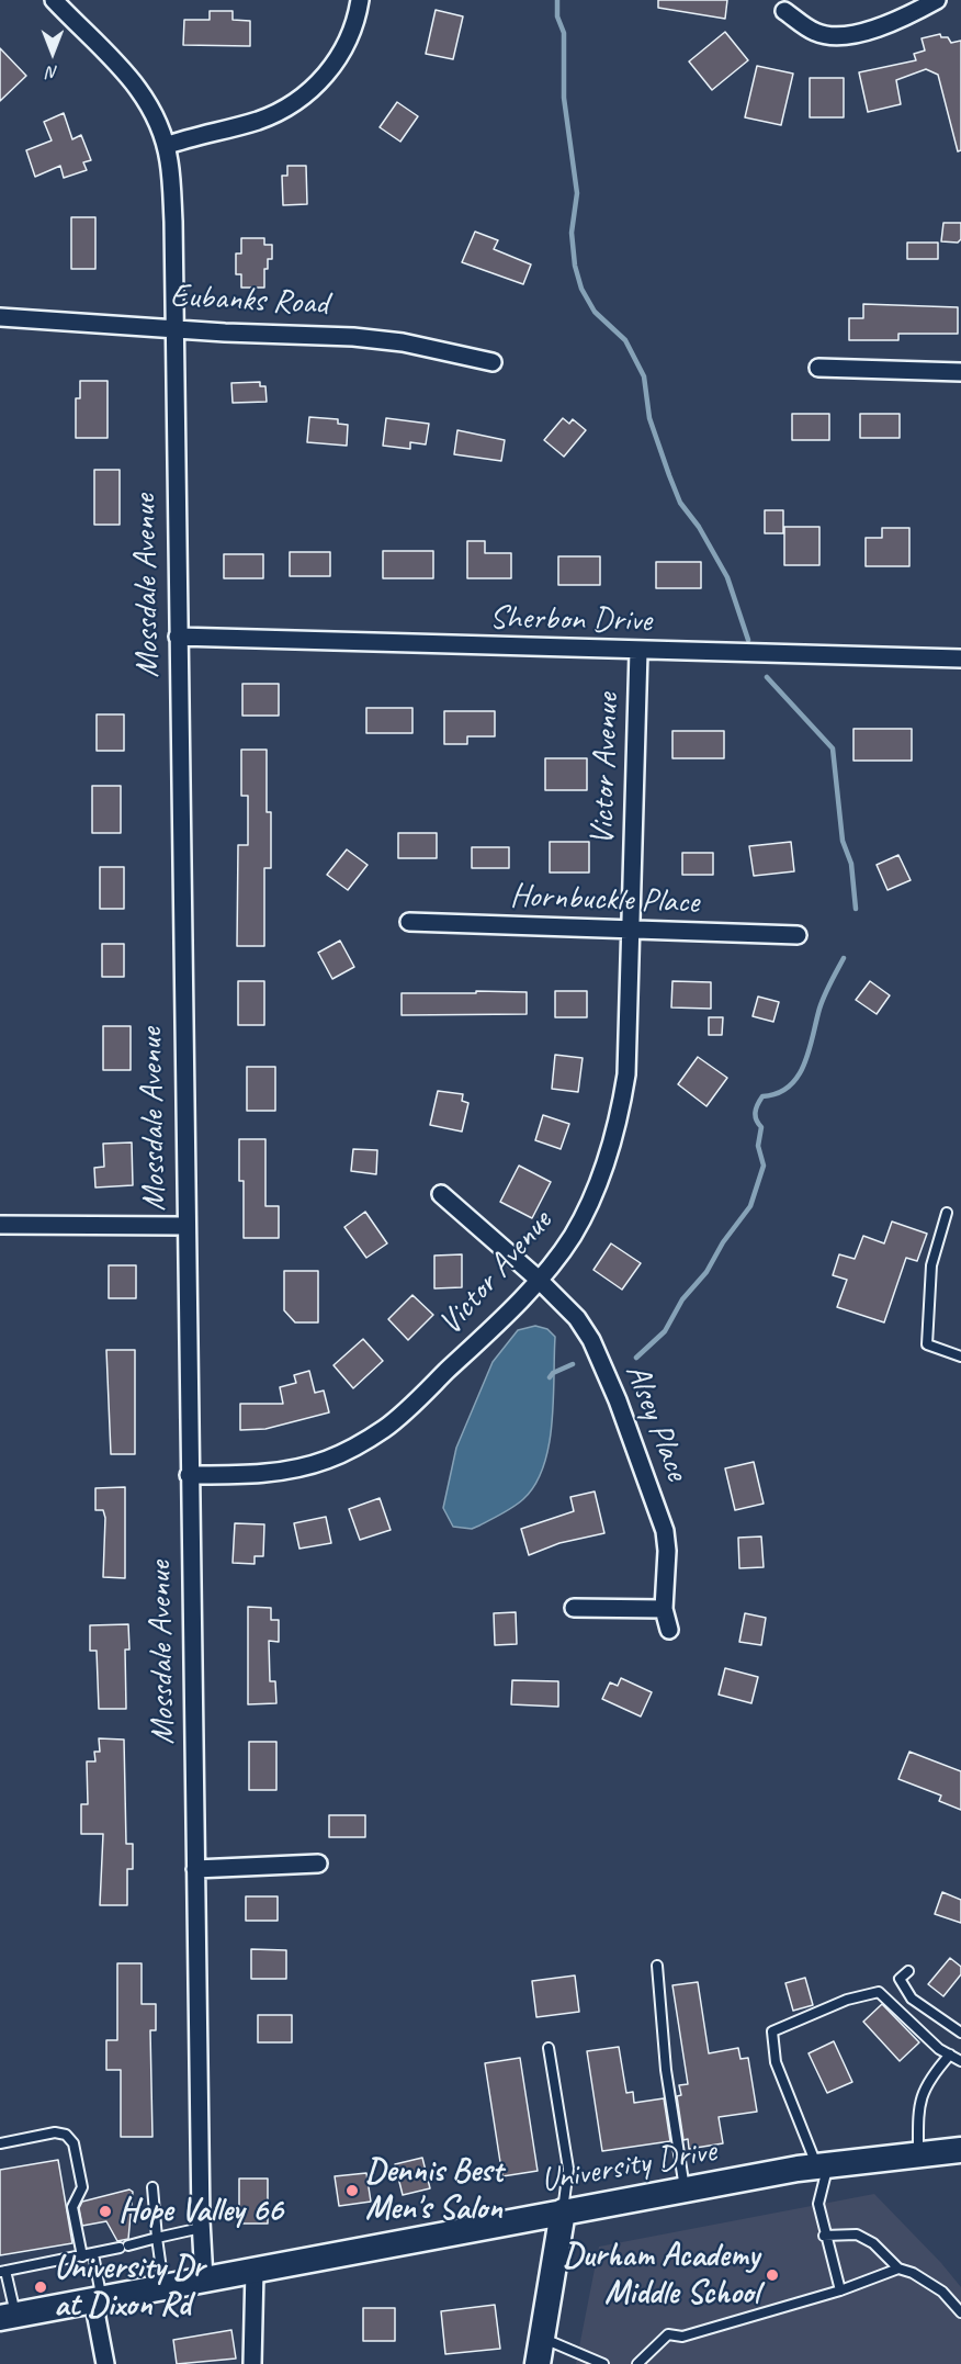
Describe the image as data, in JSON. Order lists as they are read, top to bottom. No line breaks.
{"streets":{"main road":["University Drive"],"street":["Eubanks Road","Mossdale Avenue","Sherbon Drive","Victor Avenue","Hornbuckle Place","Alsey Place"]},"crossings":[["Eubanks Road","Mossdale Avenue"],["Mossdale Avenue","Sherbon Drive"],["Mossdale Avenue","Victor Avenue"],["Mossdale Avenue","University Drive"],["Sherbon Drive","Victor Avenue"],["Victor Avenue","Hornbuckle Place"],["Victor Avenue","Alsey Place"]],"places":["Dennis Best Men's Salon","Hope Valley 66","Durham Academy Middle School","University Dr at Dixon Rd"],"north":"bottom"}
